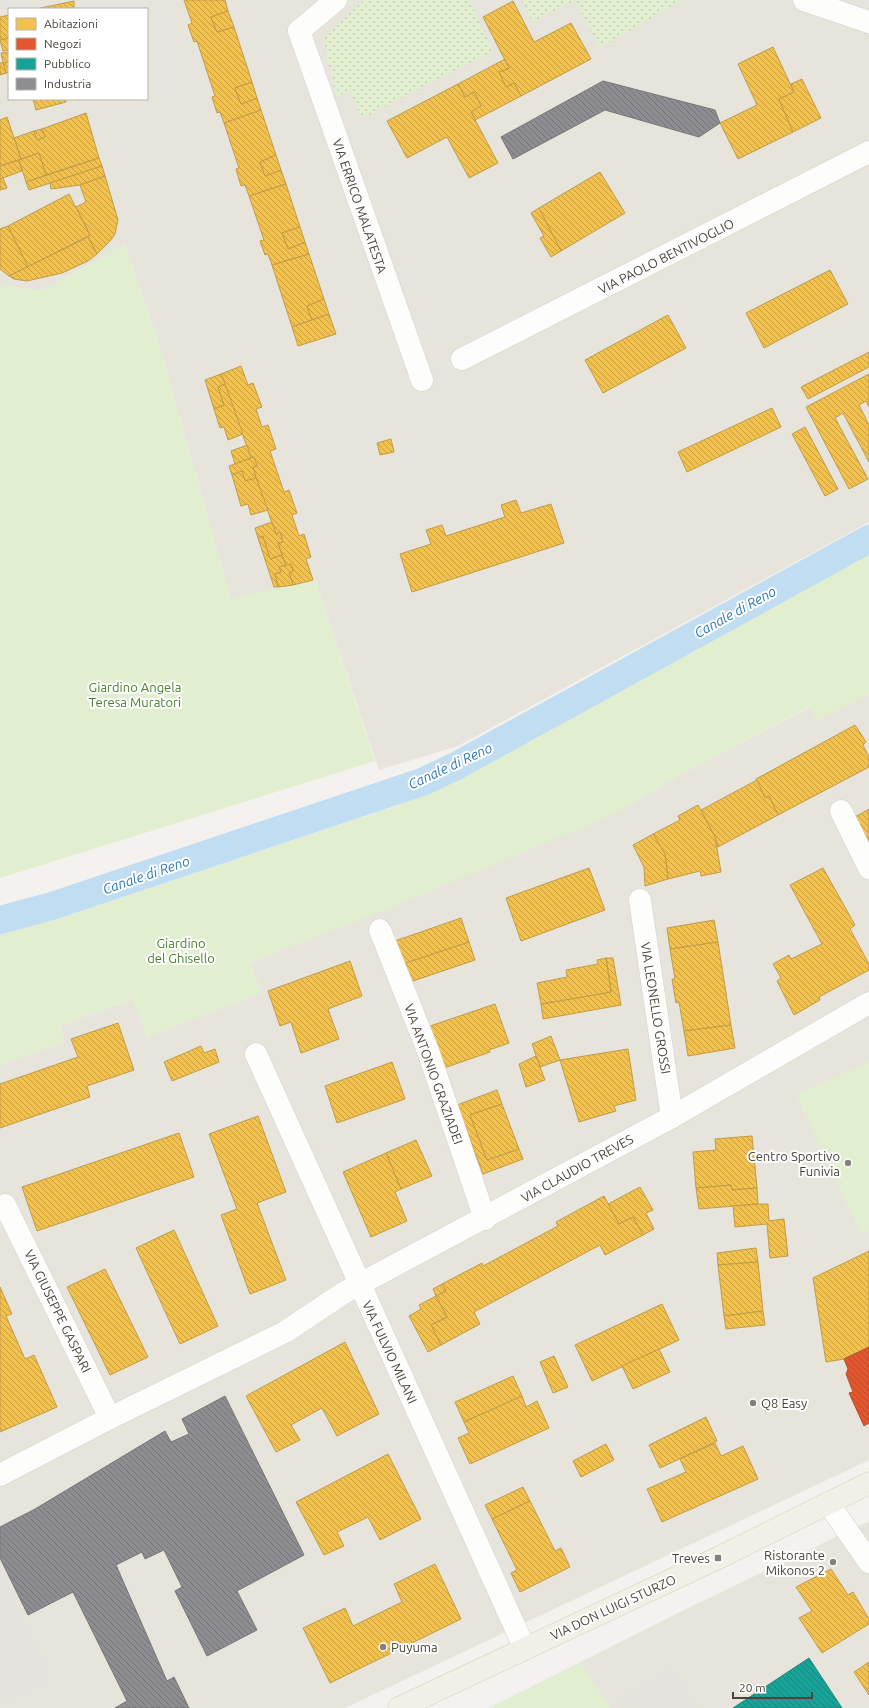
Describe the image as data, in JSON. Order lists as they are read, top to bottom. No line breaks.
{"streets":{"main road":["VIA DON LUIGI STURZO"],"street":["VIA ERRICO MALATESTA","VIA PAOLO BENTIVOGLIO","VIA LEONELLO GROSSI","VIA ANTONIO GRAZIADEI","VIA CLAUDIO TREVES","VIA GIUSEPPE GASPARI","VIA FULVIO MILANI"]},"crossings":[["VIA LEONELLO GROSSI","VIA CLAUDIO TREVES"],["VIA ANTONIO GRAZIADEI","VIA CLAUDIO TREVES"],["VIA CLAUDIO TREVES","VIA GIUSEPPE GASPARI"],["VIA CLAUDIO TREVES","VIA FULVIO MILANI"],["VIA FULVIO MILANI","VIA DON LUIGI STURZO"]],"water":["Canale di Reno"],"parks":["Giardino Angela Teresa Muratori","Giardino del Ghisello"],"places":{"other":["Centro Sportivo Funivia","Q8 Easy","Ristorante Mikonos 2","Puyuma"],"transit":["Treves"]},"legend":["Abitazioni","Negozi","Pubblico","Industria"],"scale_bar":"20 m"}
